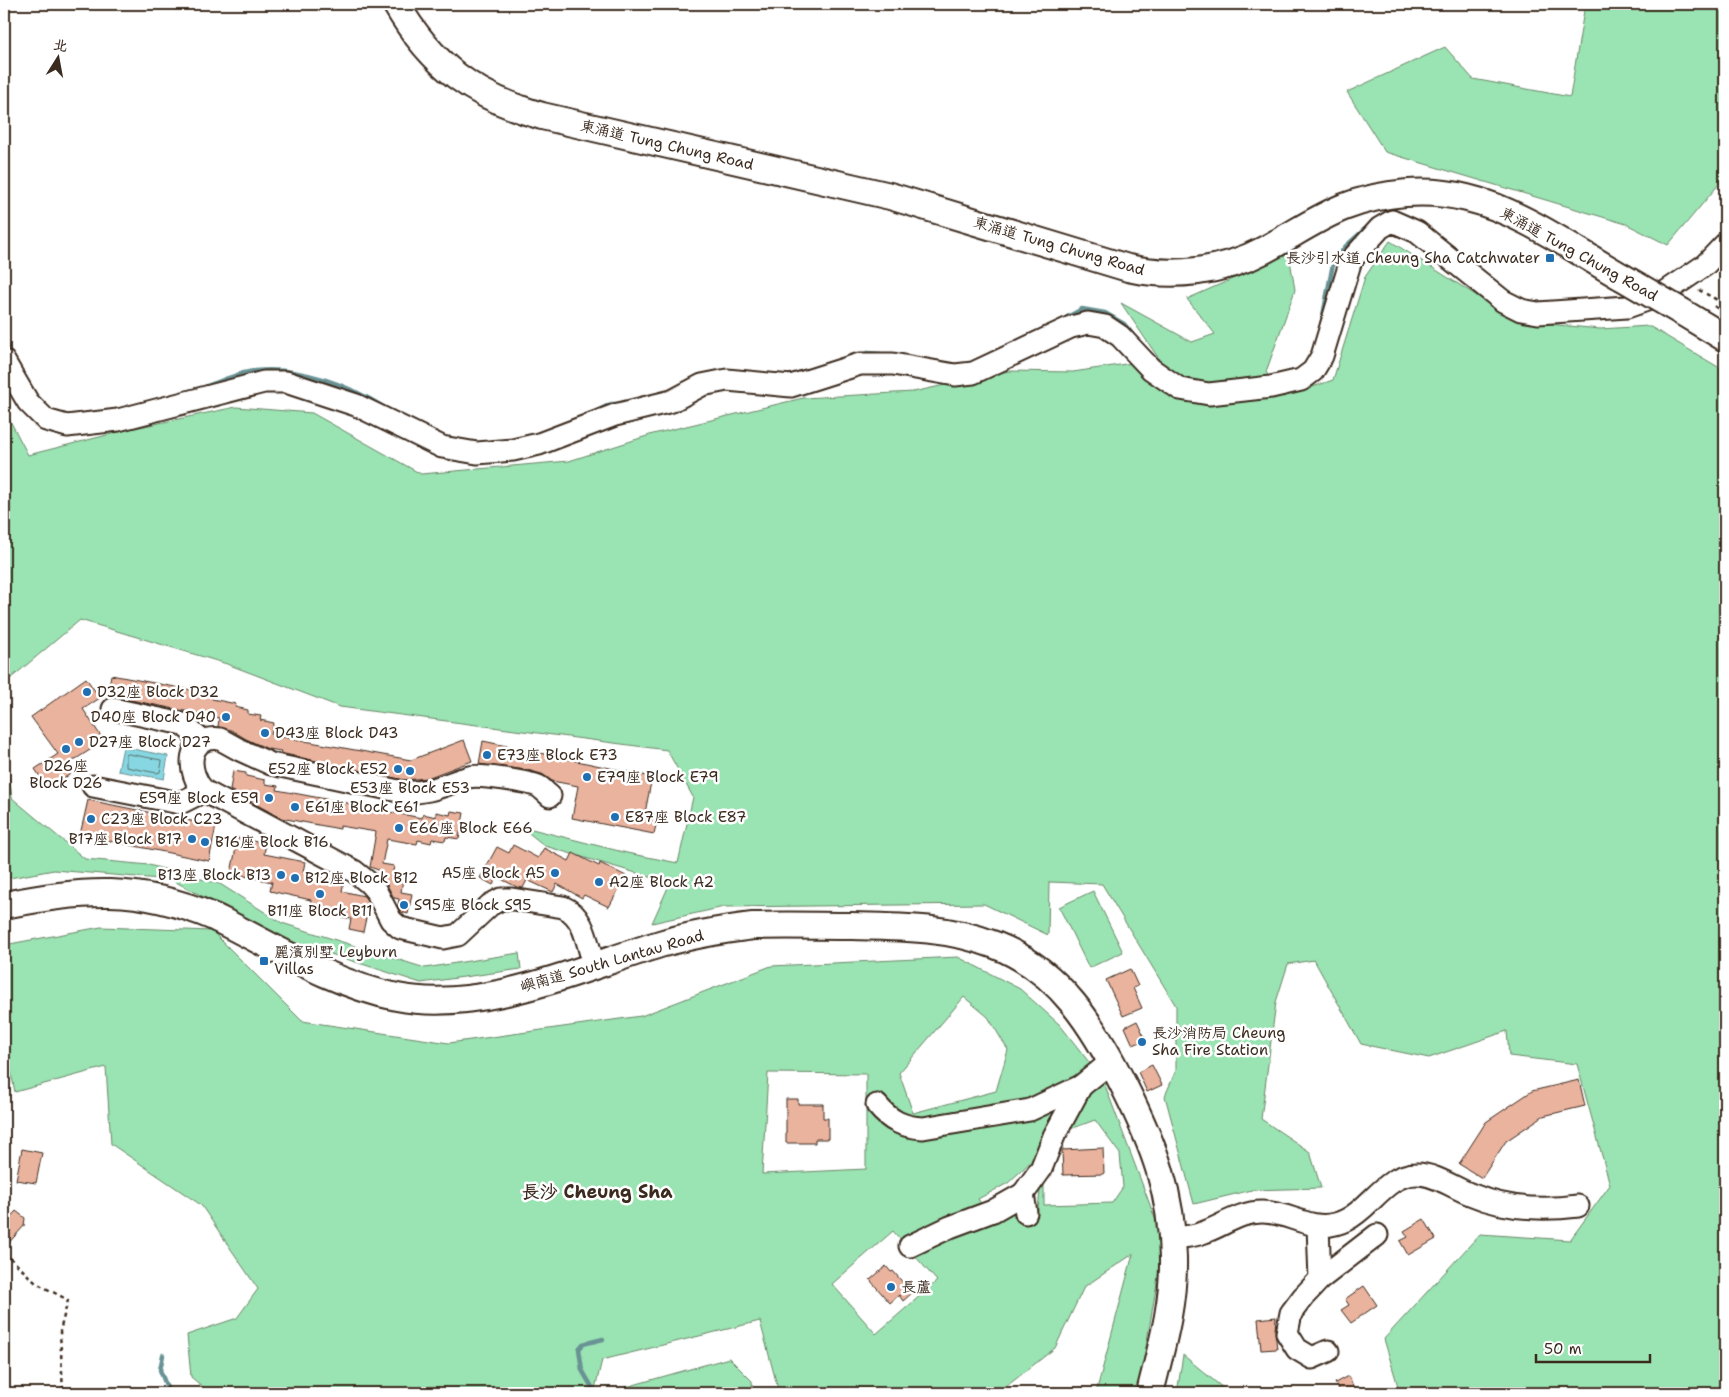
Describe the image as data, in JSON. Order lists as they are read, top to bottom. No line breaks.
{"streets":{"main road":["東涌道 Tung Chung Road","嶼南道 South Lantau Road"]},"districts":["長沙 Cheung Sha"],"places":{"transit":["長沙引水道 Cheung Sha Catchwater","麗濱別墅 Leyburn Villas"],"other":["D32座 Block D32","D40座 Block D40","D43座 Block D43","D27座 Block D27","D26座 Block D26","E73座 Block E73","E52座 Block E52","E53座 Block E53","E79座 Block E79","E59座 Block E59","E61座 Block E61","E87座 Block E87","C23座 Block C23","E66座 Block E66","B17座 Block B17","B16座 Block B16","A5座 Block A5","B13座 Block B13","B12座 Block B12","A2座 Block A2","B11座 Block B11","S95座 Block S95","長沙消防局 Cheung Sha Fire Station","長蘆"]},"scale_bar":"50 m","north":"top"}
